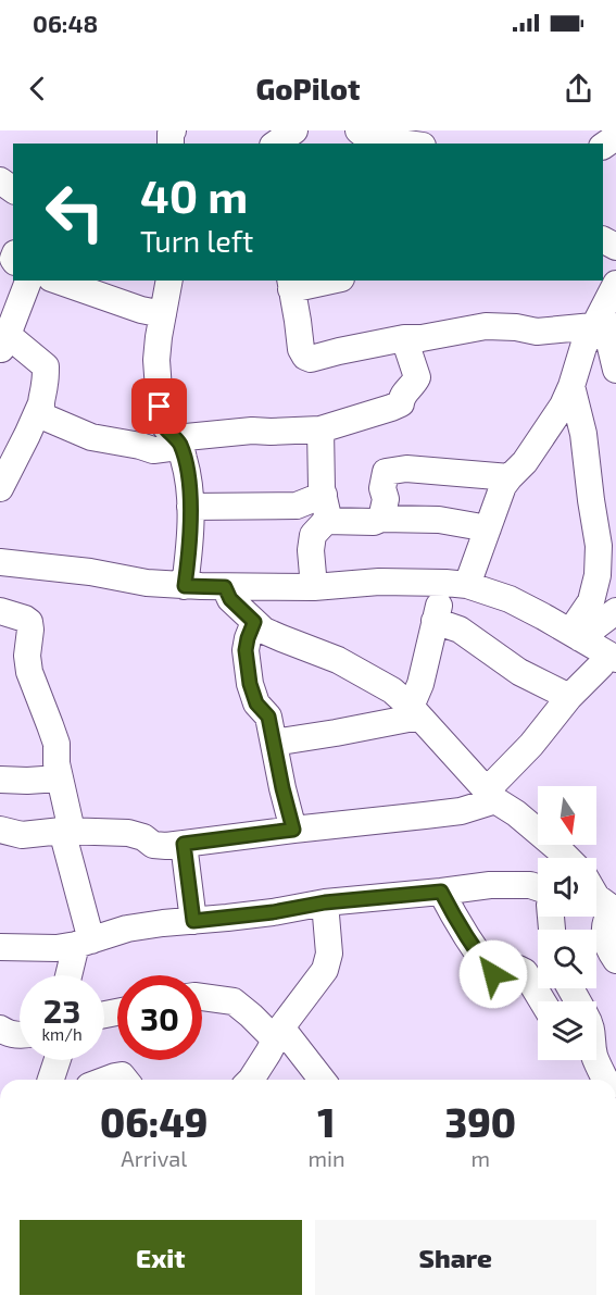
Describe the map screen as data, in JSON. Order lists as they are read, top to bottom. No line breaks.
{"north":"bottom","page":{"status":"06:48","header":"GoPilot","turn":["40 m","Turn left"],"speed":"23 km/h","limit":"30","eta":["06:49","Arrival","1","min","390","m"],"buttons":["Exit","Share"]}}
